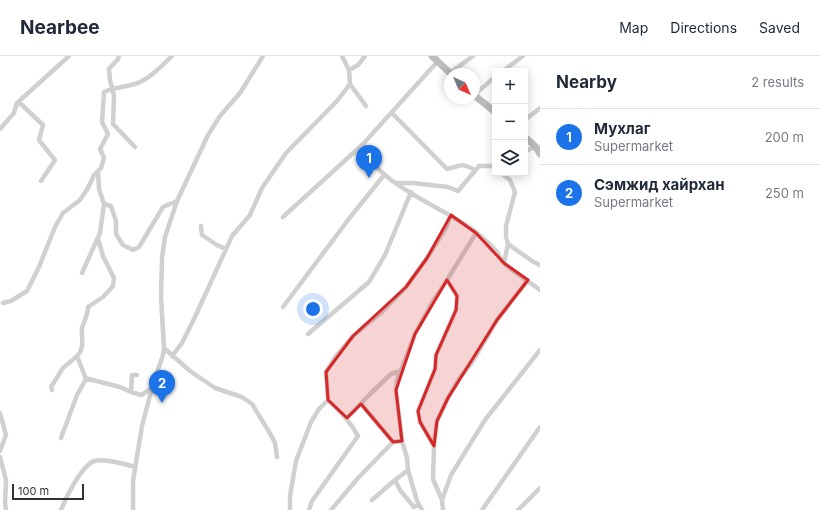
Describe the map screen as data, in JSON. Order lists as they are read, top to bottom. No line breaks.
{"scale_bar":"100 m","north":"bottom right","page":{"header":"Nearbee","nav":["Map","Directions","Saved"],"heading":["Nearby","2 results"],"map_buttons":["+","−"],"list":[{"mark":"1","name":"Мухлаг","note":"Supermarket","value":"200 m"},{"mark":"2","name":"Сэмжид хайрхан","note":"Supermarket","value":"250 m"}],"pins":["1","2"],"scale":"100 m"}}
